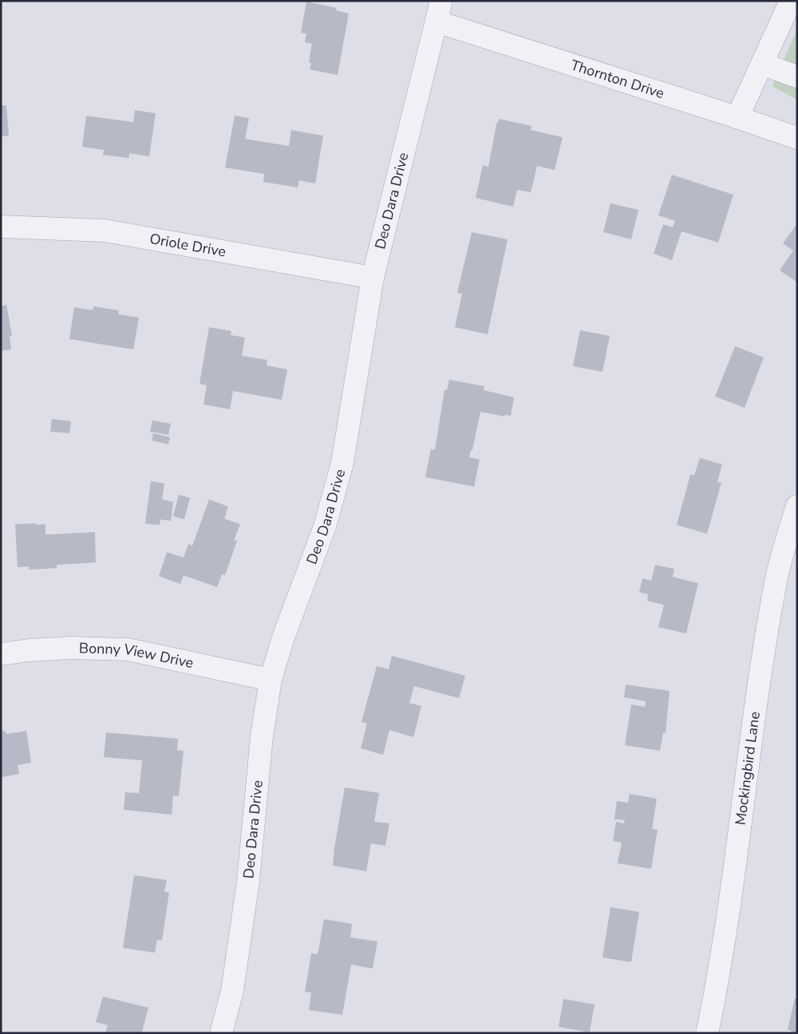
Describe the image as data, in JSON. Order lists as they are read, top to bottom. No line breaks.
{"streets":{"street":["Thornton Drive","Deo Dara Drive","Oriole Drive","Bonny View Drive","Mockingbird Lane"]},"crossings":[["Thornton Drive","Deo Dara Drive"],["Deo Dara Drive","Oriole Drive"],["Deo Dara Drive","Bonny View Drive"]]}
